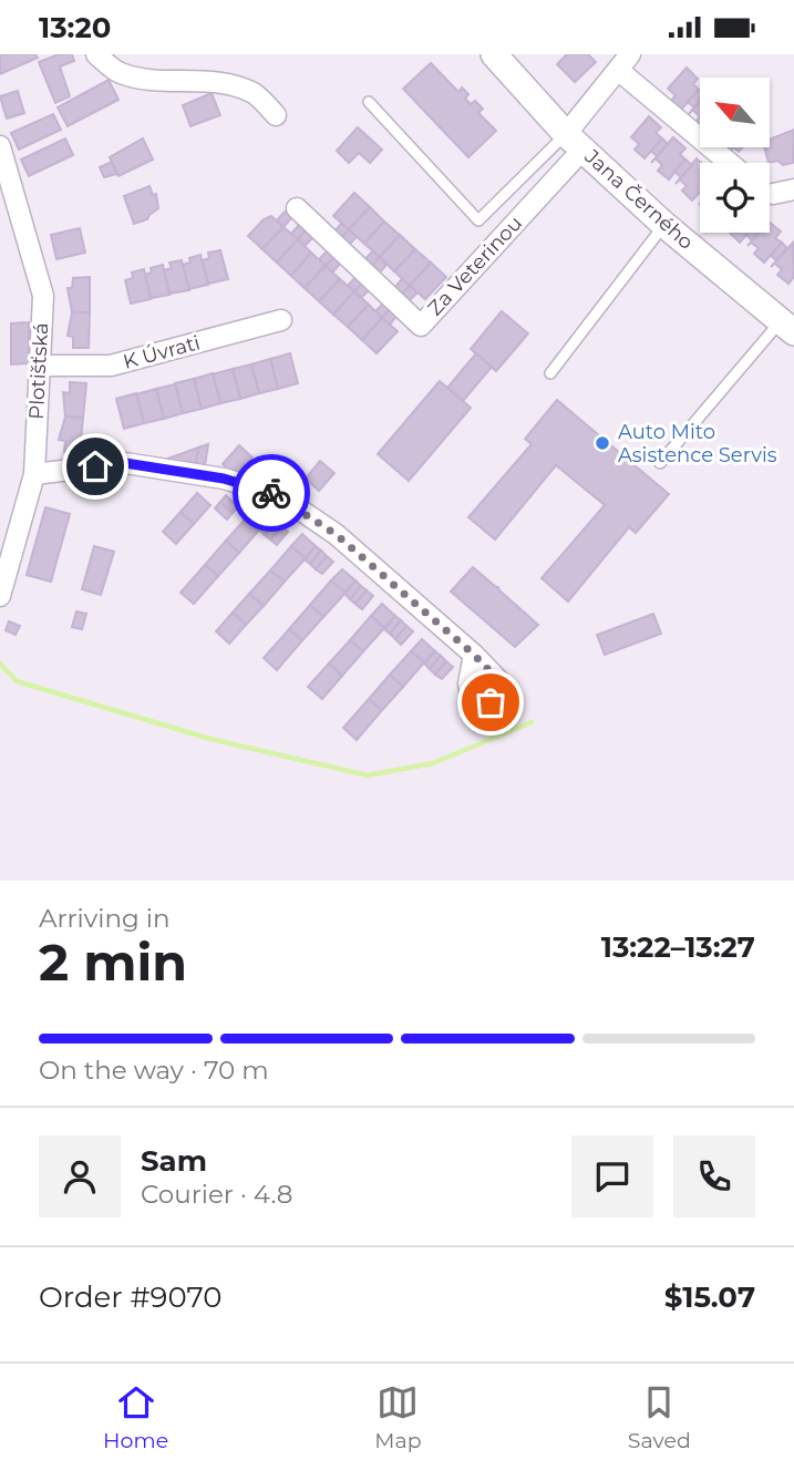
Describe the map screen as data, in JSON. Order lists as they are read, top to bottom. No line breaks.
{"streets":{"street":["Jana Černého","Za Veterinou","K Úvrati","Plotišťská"]},"crossings":[["Jana Černého","Za Veterinou"],["K Úvrati","Plotišťská"]],"places":["Auto Mito Asistence Servis"],"north":"top left","page":{"status":"13:20","heading":["2 min","Arriving in","13:22–13:27"],"panel":["Sam","Courier · 4.8","Order #9070","$15.07"],"bar":"On the way · 70 m","tabs":["Home","Map","Saved"]}}
